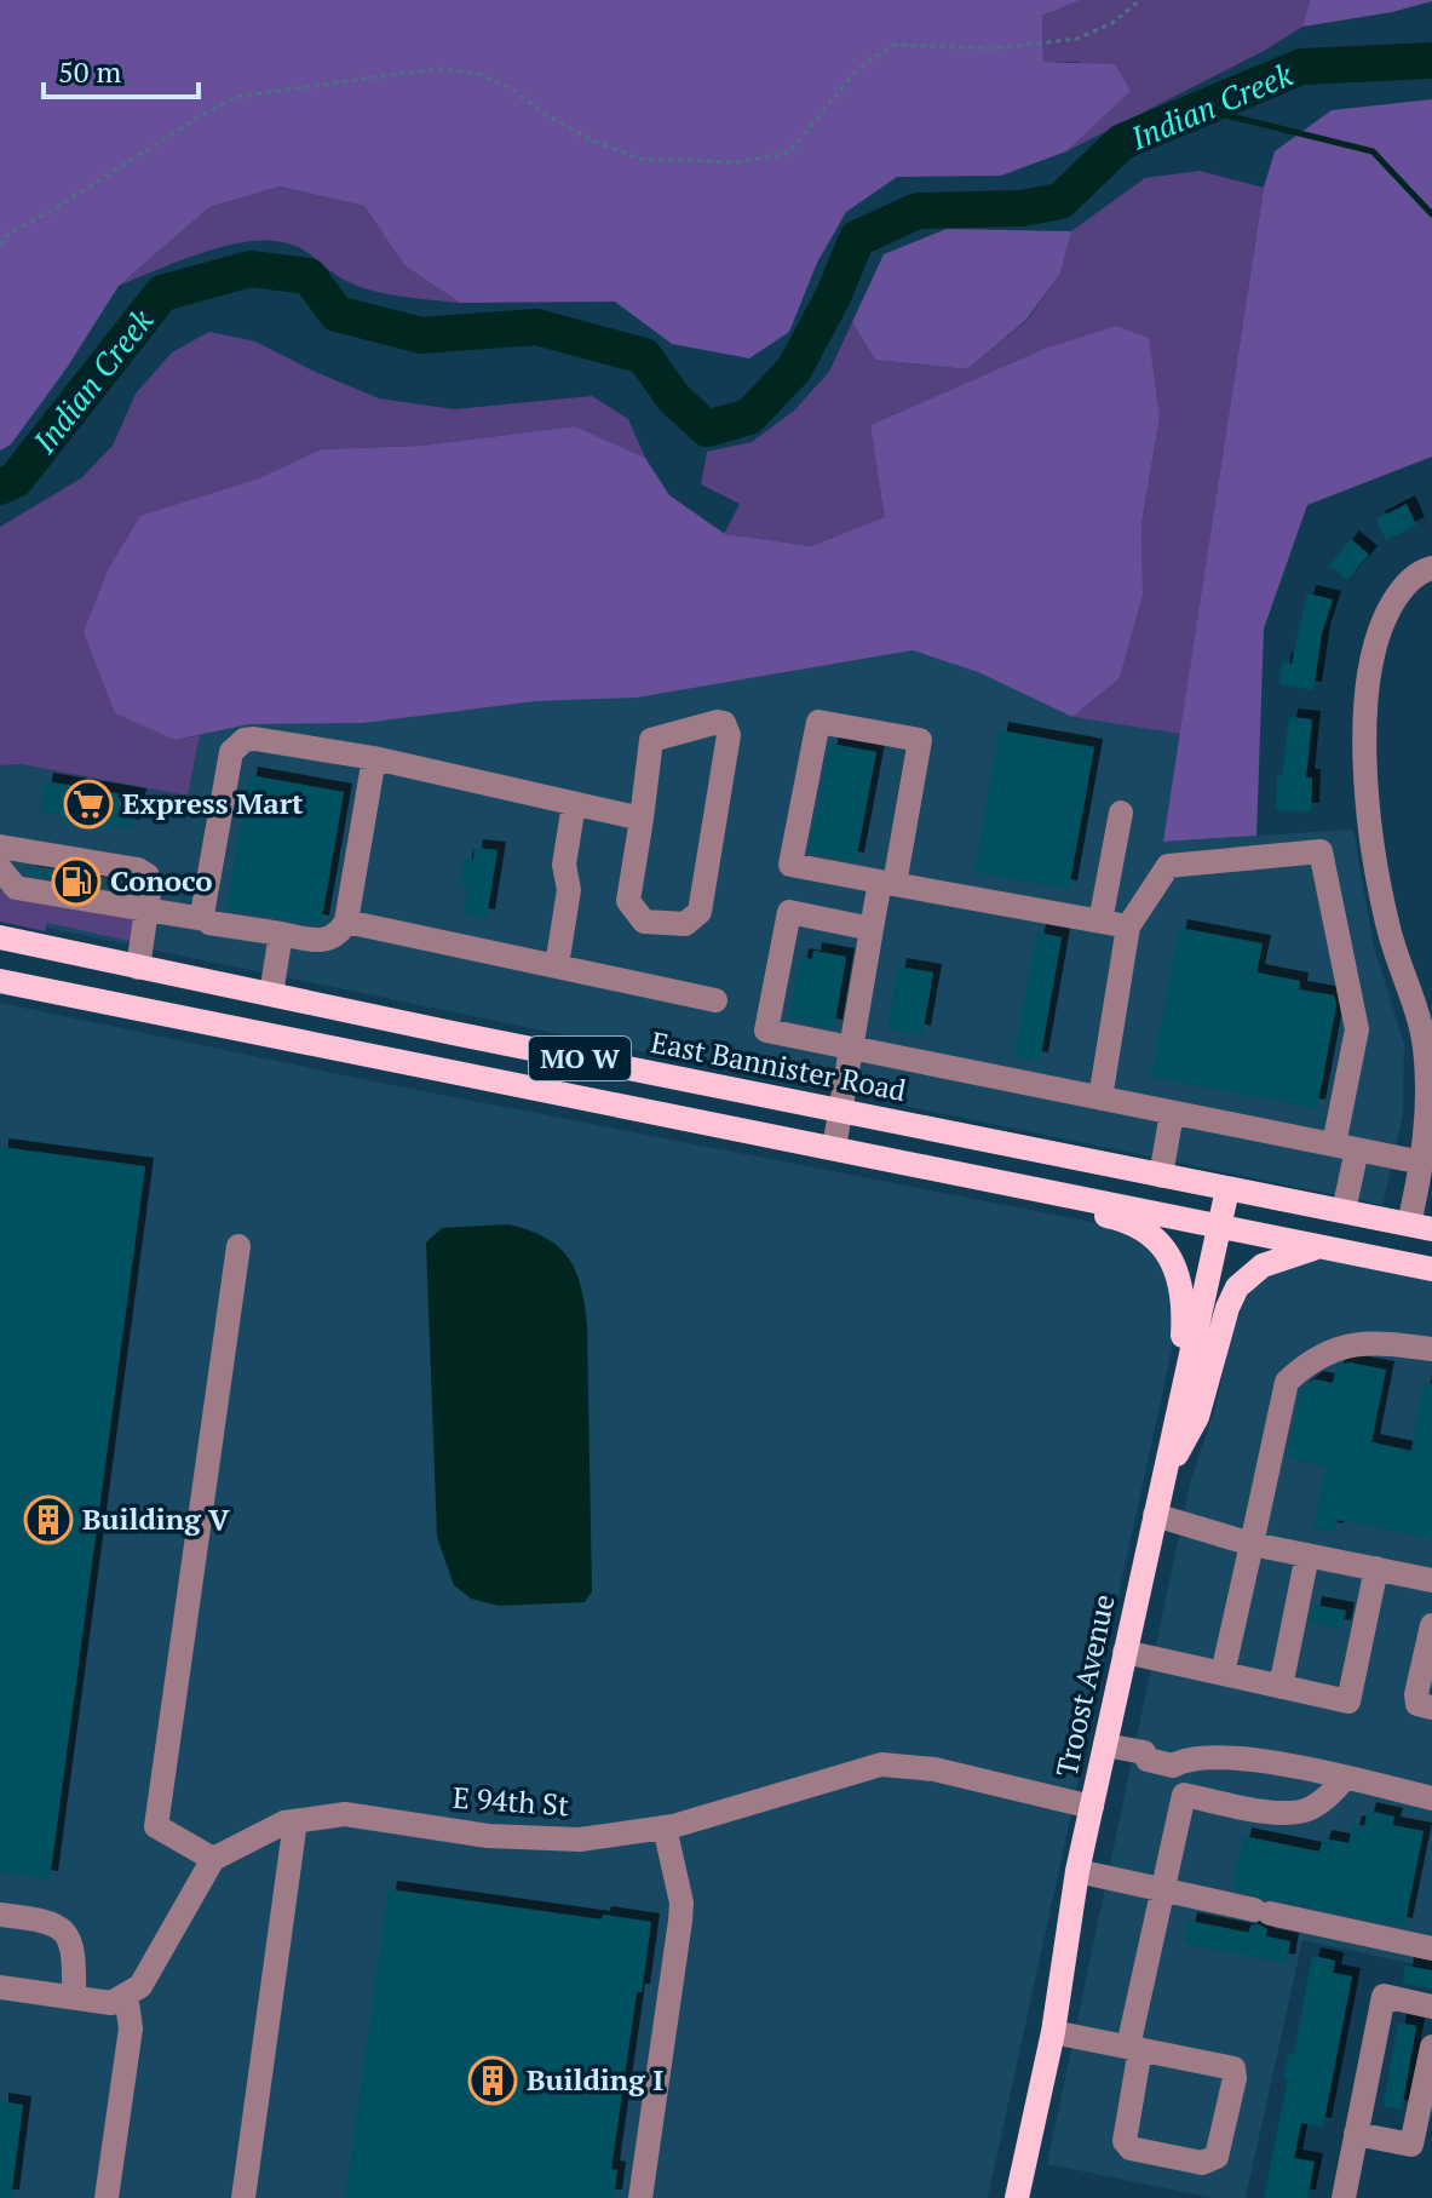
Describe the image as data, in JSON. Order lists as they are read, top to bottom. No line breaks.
{"streets":{"main road":["MO W","East Bannister Road","Troost Avenue"],"street":["E 94th St"]},"crossings":[["MO W","Troost Avenue"],["East Bannister Road","Troost Avenue"],["Troost Avenue","E 94th St"]],"water":["Indian Creek"],"places":{"supermarket":["Express Mart"],"fuel station":["Conoco"],"building":["Building V","Building I"]},"scale_bar":"50 m"}
